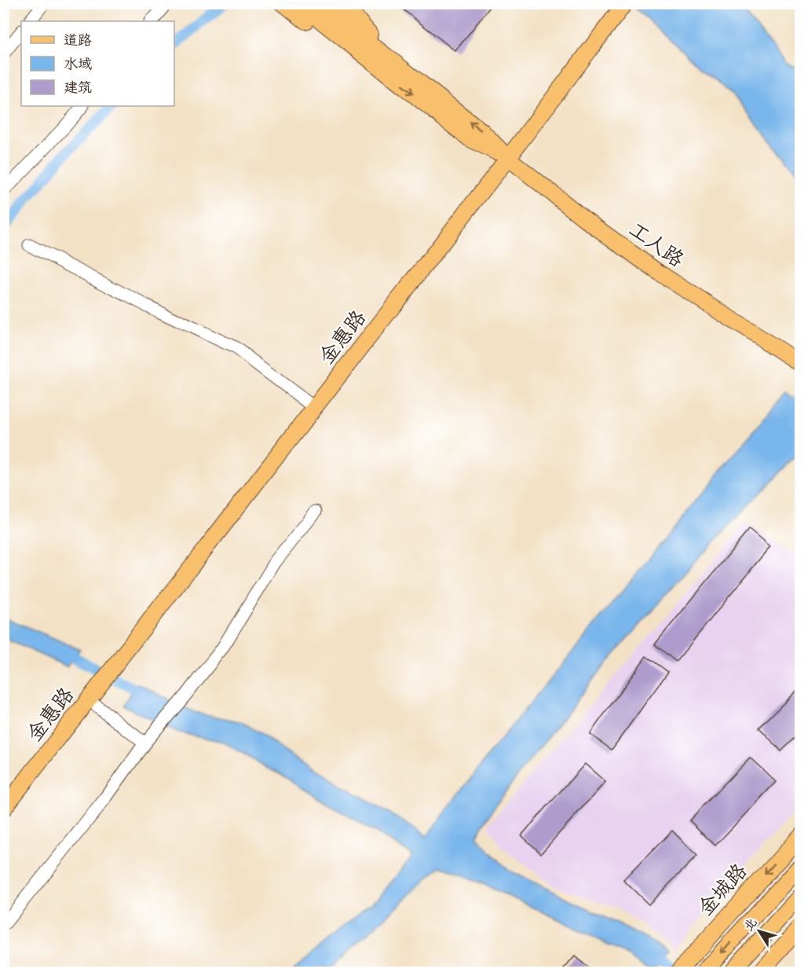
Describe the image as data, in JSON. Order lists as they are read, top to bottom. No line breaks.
{"streets":{"main road":["工人路","金惠路","金城路"]},"crossings":[["工人路","金惠路"]],"legend":["道路","水域","建筑"],"north":"top left"}
